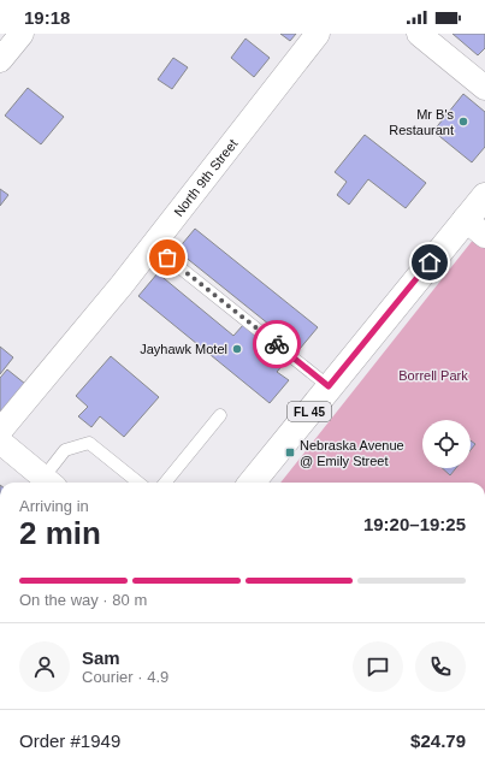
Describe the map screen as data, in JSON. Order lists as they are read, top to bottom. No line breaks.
{"streets":{"main road":["FL 45"],"street":["North 9th Street"]},"parks":["Borrell Park"],"places":{"other":["Mr B's Restaurant","Jayhawk Motel"],"transit":["Nebraska Avenue @ Emily Street"]},"page":{"status":"19:18","heading":["2 min","Arriving in","19:20–19:25"],"panel":["Sam","Courier · 4.9","Order #1949","$24.79"],"bar":"On the way · 80 m"}}
